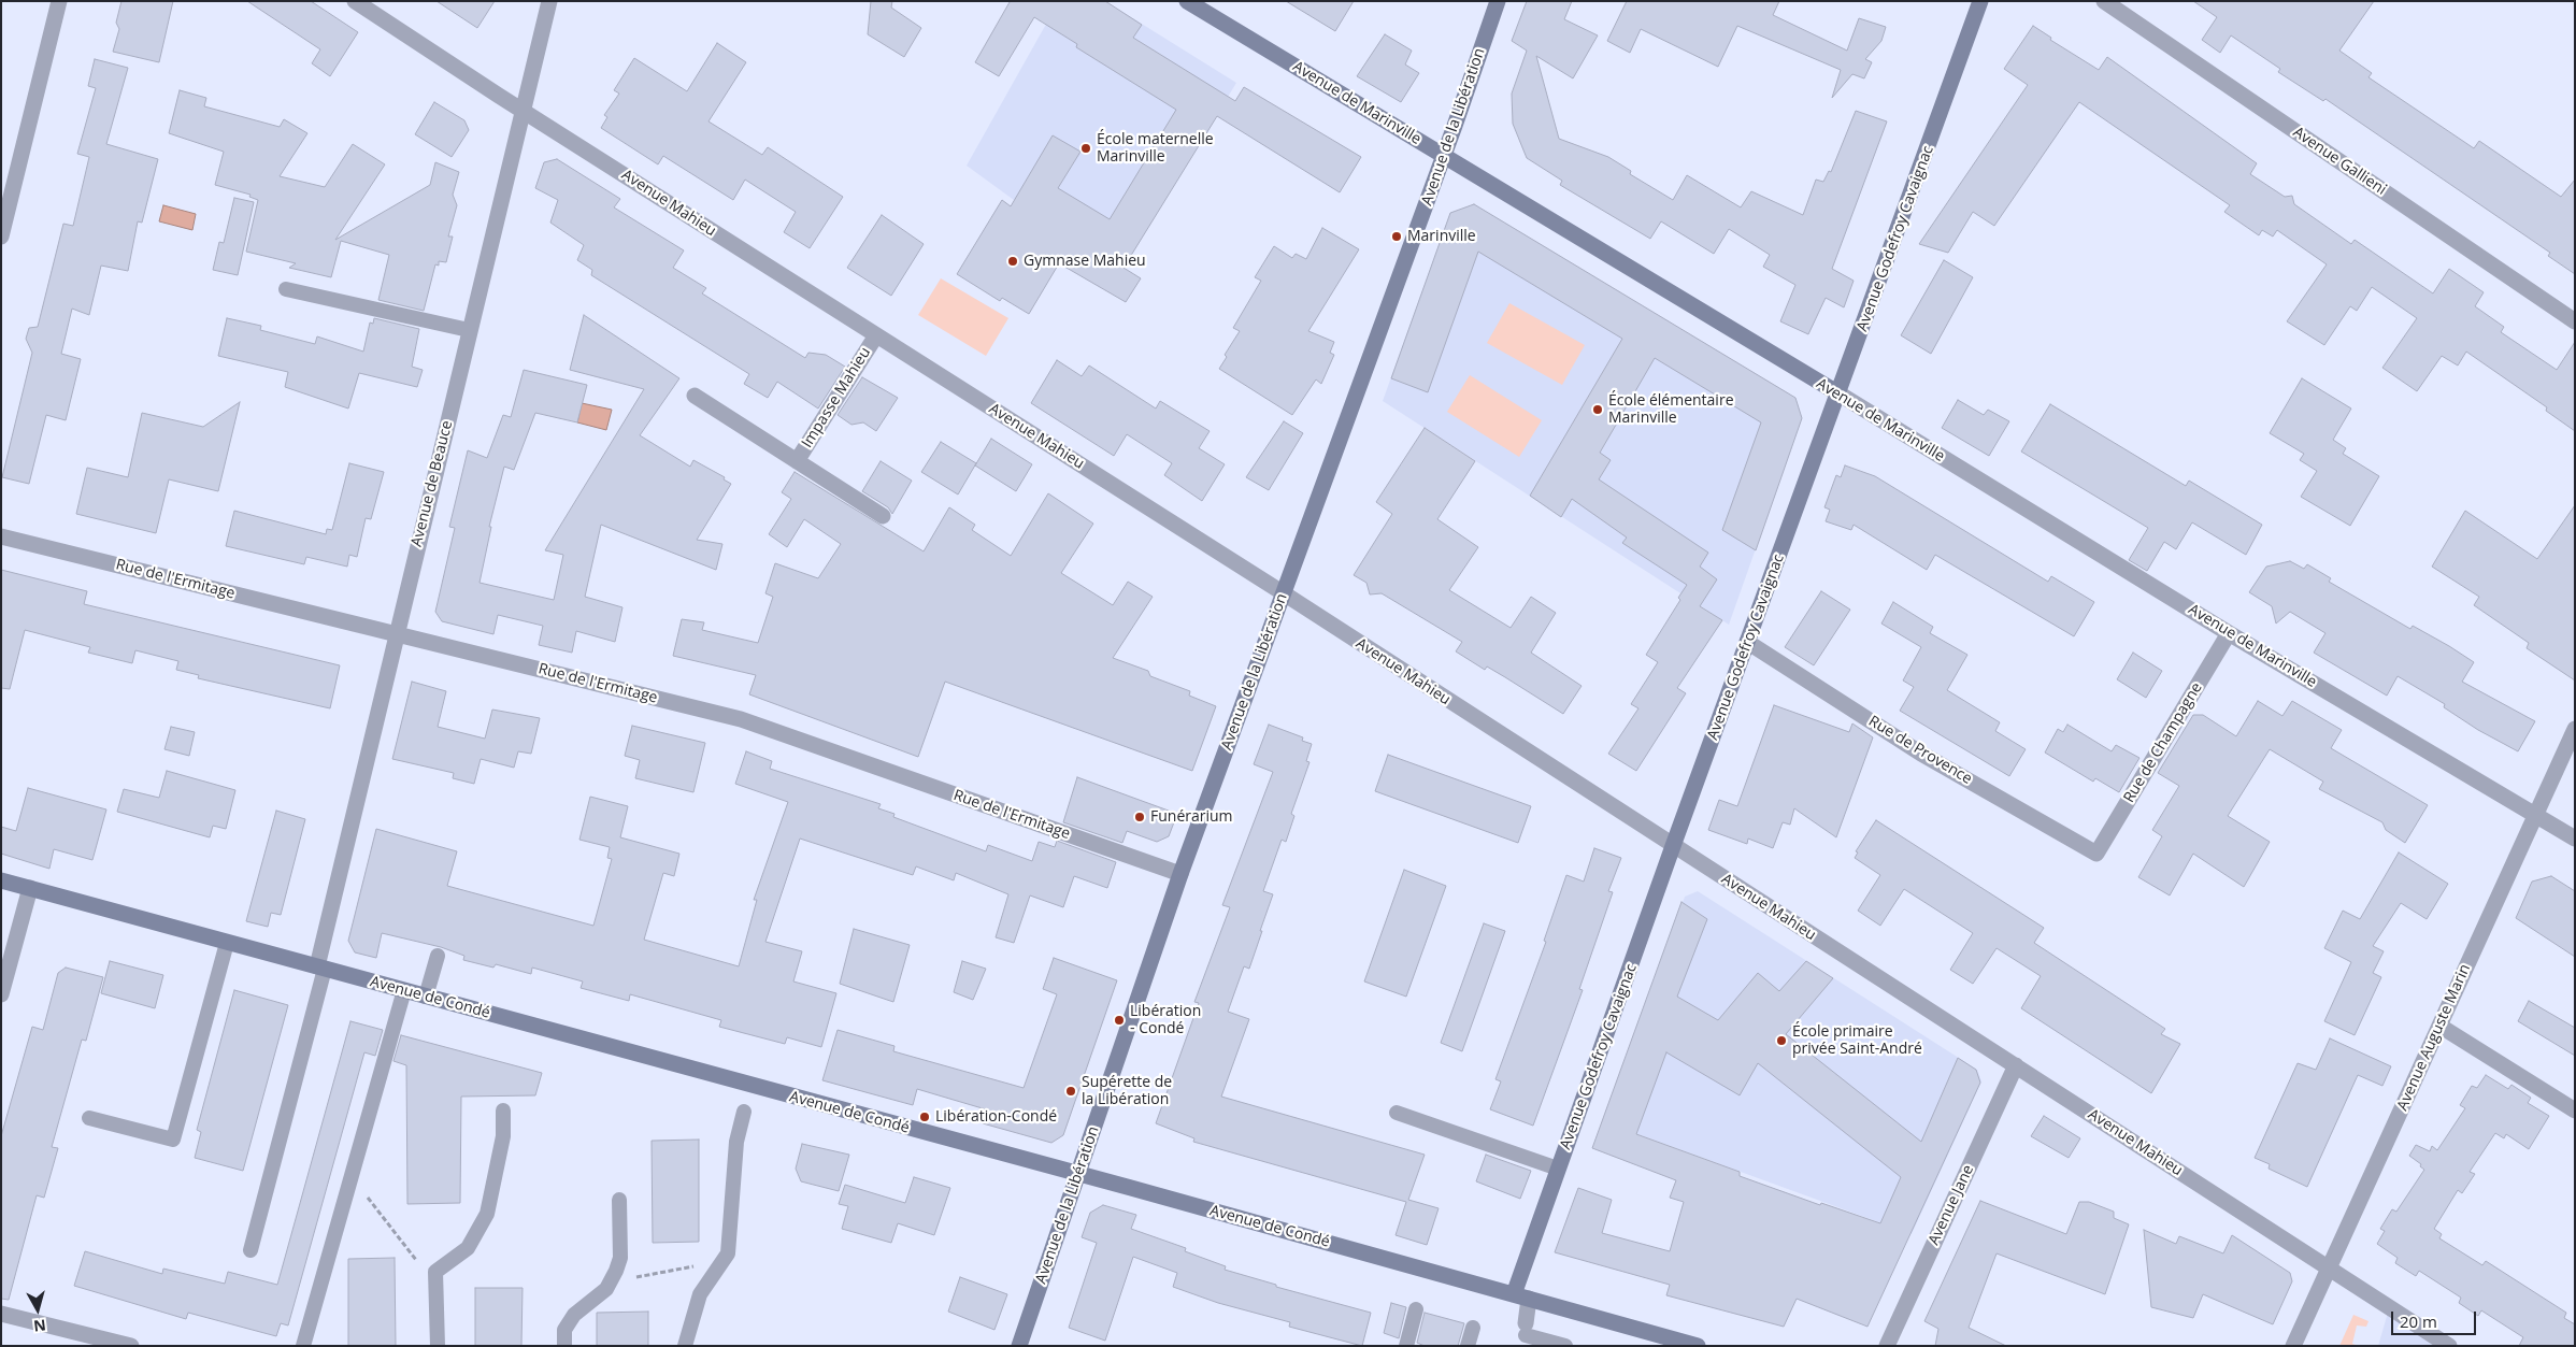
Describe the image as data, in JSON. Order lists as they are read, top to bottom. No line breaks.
{"streets":{"main road":["Avenue de Marinville","Avenue de la Libération","Avenue Godefroy Cavaignac","Avenue de Condé"],"street":["Avenue Gallieni","Avenue Mahieu","Impasse Mahieu","Avenue de Beauce","Rue de l'Ermitage","Rue de Champagne","Rue de Provence","Avenue Auguste Marin","Avenue Jane"]},"crossings":[["Avenue de Marinville","Avenue de la Libération"],["Avenue de Marinville","Avenue Godefroy Cavaignac"],["Avenue de Marinville","Rue de Champagne"],["Avenue de Marinville","Avenue Auguste Marin"],["Avenue de la Libération","Avenue Mahieu"],["Avenue de la Libération","Rue de l'Ermitage"],["Avenue de la Libération","Avenue de Condé"],["Avenue Mahieu","Avenue Godefroy Cavaignac"],["Avenue Mahieu","Impasse Mahieu"],["Avenue Mahieu","Avenue de Beauce"],["Avenue Mahieu","Avenue Auguste Marin"],["Avenue Mahieu","Avenue Jane"],["Avenue Godefroy Cavaignac","Rue de Provence"],["Avenue Godefroy Cavaignac","Avenue de Condé"],["Avenue de Beauce","Rue de l'Ermitage"],["Avenue de Beauce","Avenue de Condé"],["Rue de Champagne","Rue de Provence"]],"places":["École maternelle Marinville","Marinville","Gymnase Mahieu","École élémentaire Marinville","Funérarium","Libération - Condé","École primaire privée Saint-André","Supérette de la Libération","Libération-Condé"],"scale_bar":"20 m","north":"bottom"}
